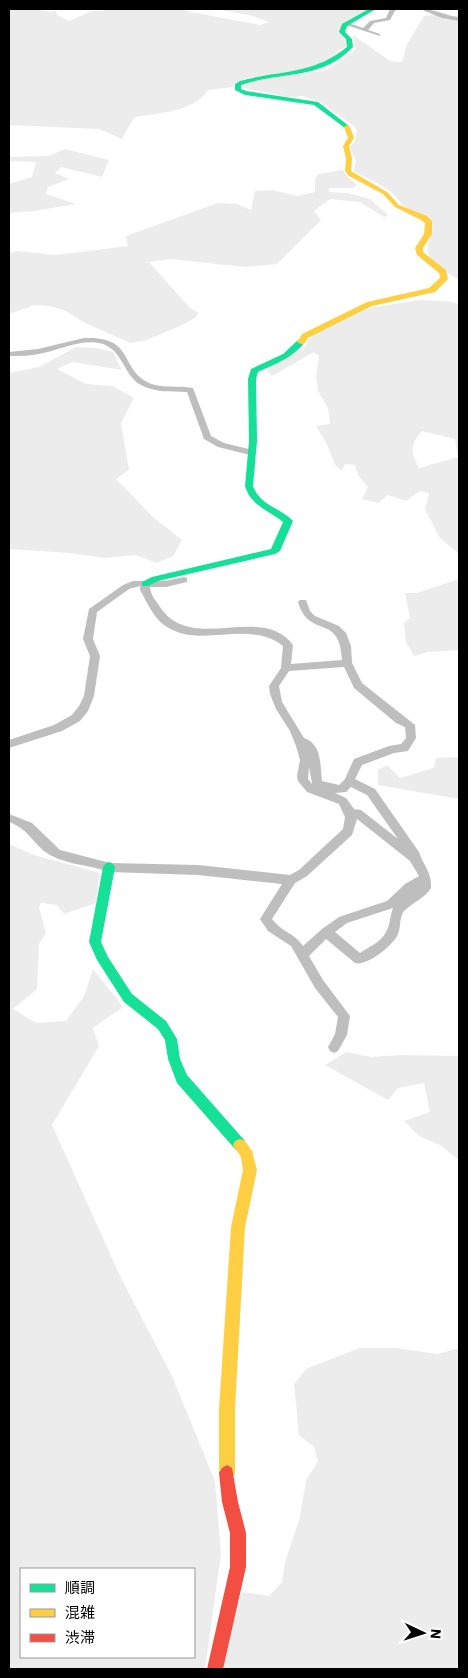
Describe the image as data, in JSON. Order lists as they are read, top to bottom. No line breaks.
{"legend":["順調","混雑","渋滞"],"north":"right"}
